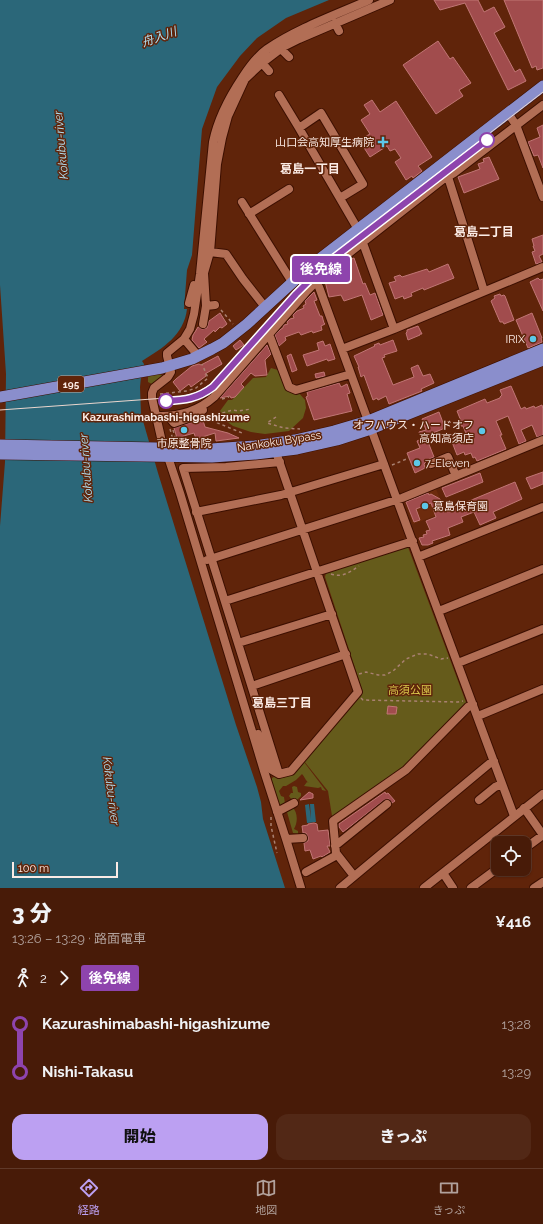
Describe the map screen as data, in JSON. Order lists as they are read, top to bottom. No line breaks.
{"streets":{"highway":["195","Nankoku Bypass"]},"districts":["葛島一丁目","葛島二丁目","葛島三丁目"],"water":["舟入川","Kokubu-river"],"parks":["高須公園"],"places":{"health":["山口会高知厚生病院"],"other":["IRIX","Kazurashimabashi-higashizume","市原整骨院","オフハウス・ハードオフ 高知高須店","7-Eleven","葛島保育園"]},"lines":["tram line 後免線"],"scale_bar":"100 m","page":{"on_map":"後免線","scale":"100 m","heading":["3 分","13:26 – 13:29 · 路面電車","¥416"],"legs":["2","後免線"],"list":[{"name":"Kazurashimabashi-higashizume","value":"13:28"},{"name":"Nishi-Takasu","value":"13:29"}],"buttons":["開始","きっぷ"],"tabs":["経路","地図","きっぷ"]}}
